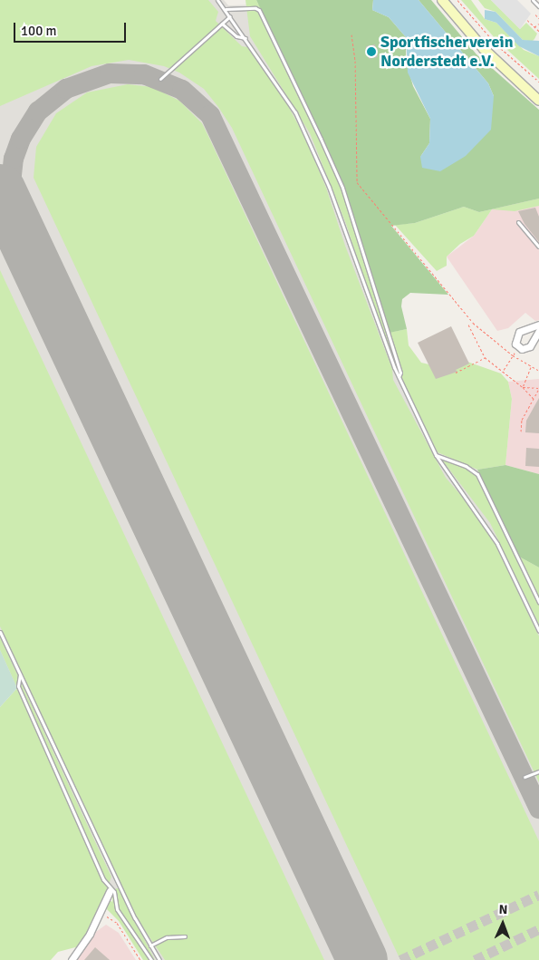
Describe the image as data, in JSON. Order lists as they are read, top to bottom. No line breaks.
{"places":["Sportfischerverein Norderstedt e.V."],"scale_bar":"100 m","north":"top"}
